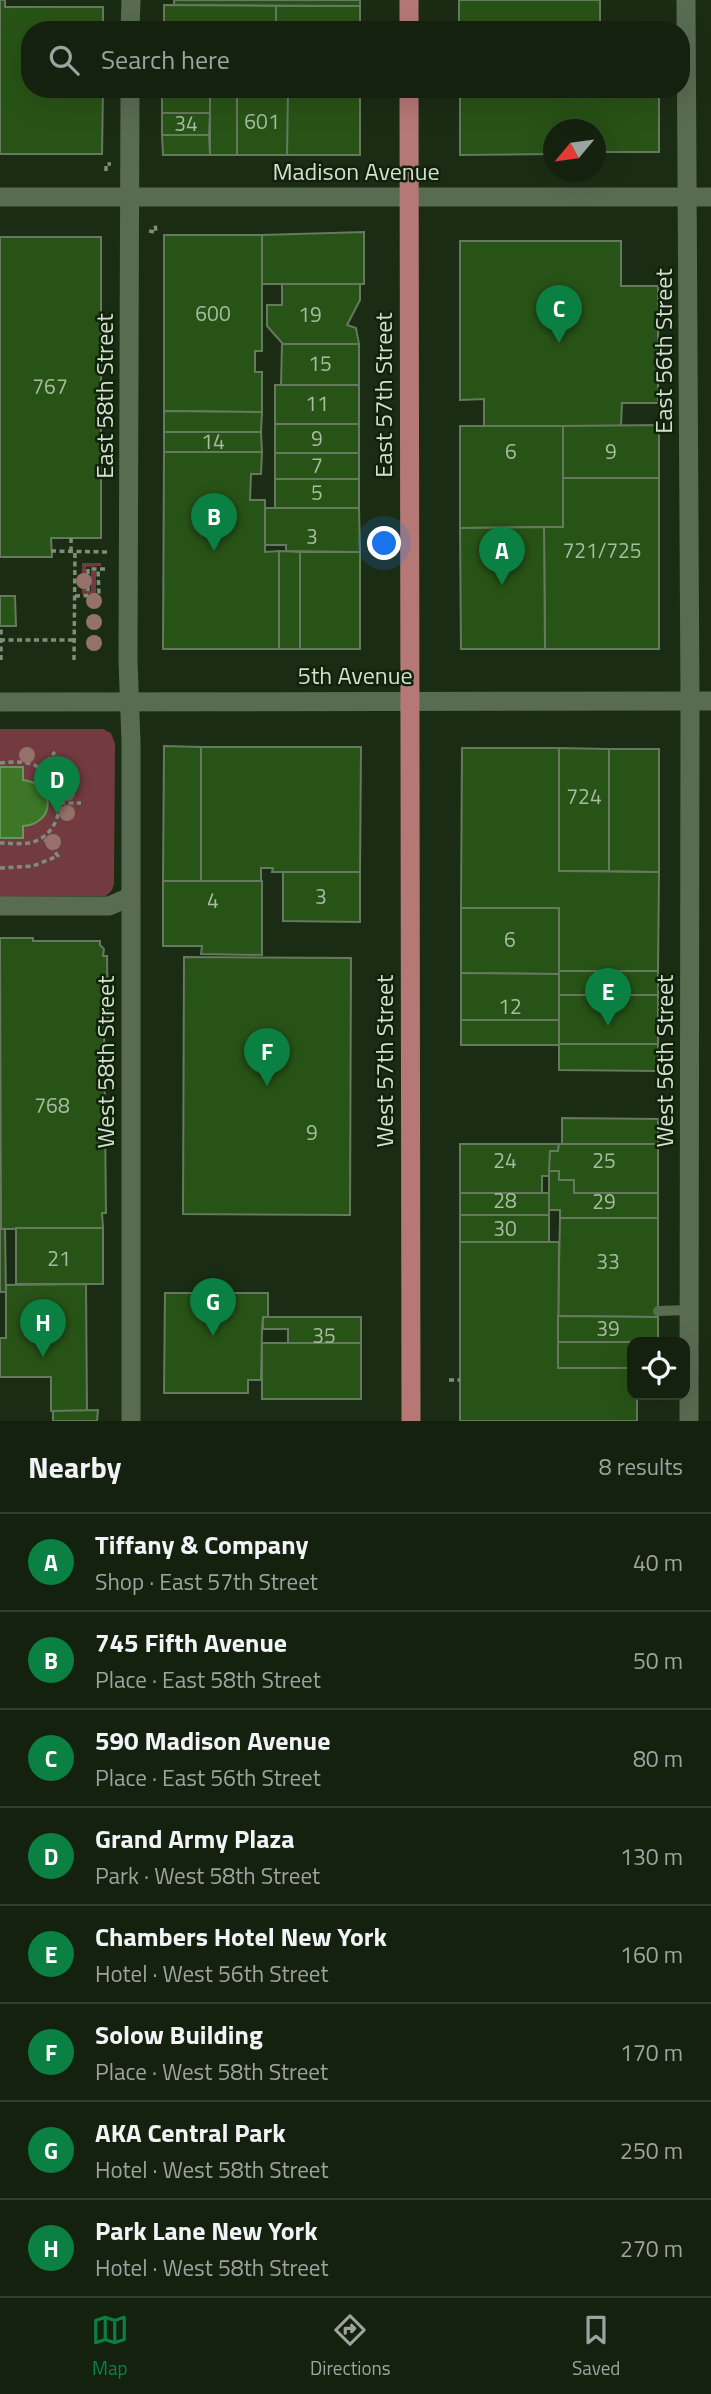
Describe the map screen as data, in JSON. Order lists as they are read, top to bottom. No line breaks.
{"streets":{"main road":["East 57th Street","West 57th Street"],"street":["Madison Avenue","East 56th Street","East 58th Street","5th Avenue","West 56th Street","West 58th Street"]},"crossings":[["Madison Avenue","East 56th Street"],["Madison Avenue","East 57th Street"],["Madison Avenue","East 58th Street"],["East 56th Street","5th Avenue"],["East 56th Street","West 56th Street"],["East 57th Street","5th Avenue"],["East 57th Street","West 57th Street"],["East 58th Street","5th Avenue"],["East 58th Street","West 58th Street"],["5th Avenue","West 57th Street"],["5th Avenue","West 56th Street"],["5th Avenue","West 58th Street"]],"house_numbers":["601","34","600","19","15","767","11","9","14","6","9","7","5","3","721/725","724","3","4","6","12","768","9","24","25","28","29","30","21","33","39","35"],"north":"bottom left","page":{"search":"Search here","pins":["C","B","A","D","E","F","G","H"],"heading":["Nearby","8 results"],"list":[{"mark":"A","name":"Tiffany & Company","note":"Shop · East 57th Street","value":"40 m"},{"mark":"B","name":"745 Fifth Avenue","note":"Place · East 58th Street","value":"50 m"},{"mark":"C","name":"590 Madison Avenue","note":"Place · East 56th Street","value":"80 m"},{"mark":"D","name":"Grand Army Plaza","note":"Park · West 58th Street","value":"130 m"},{"mark":"E","name":"Chambers Hotel New York","note":"Hotel · West 56th Street","value":"160 m"},{"mark":"F","name":"Solow Building","note":"Place · West 58th Street","value":"170 m"},{"mark":"G","name":"AKA Central Park","note":"Hotel · West 58th Street","value":"250 m"},{"mark":"H","name":"Park Lane New York","note":"Hotel · West 58th Street","value":"270 m"}],"nav":["Map","Directions","Saved"]}}
